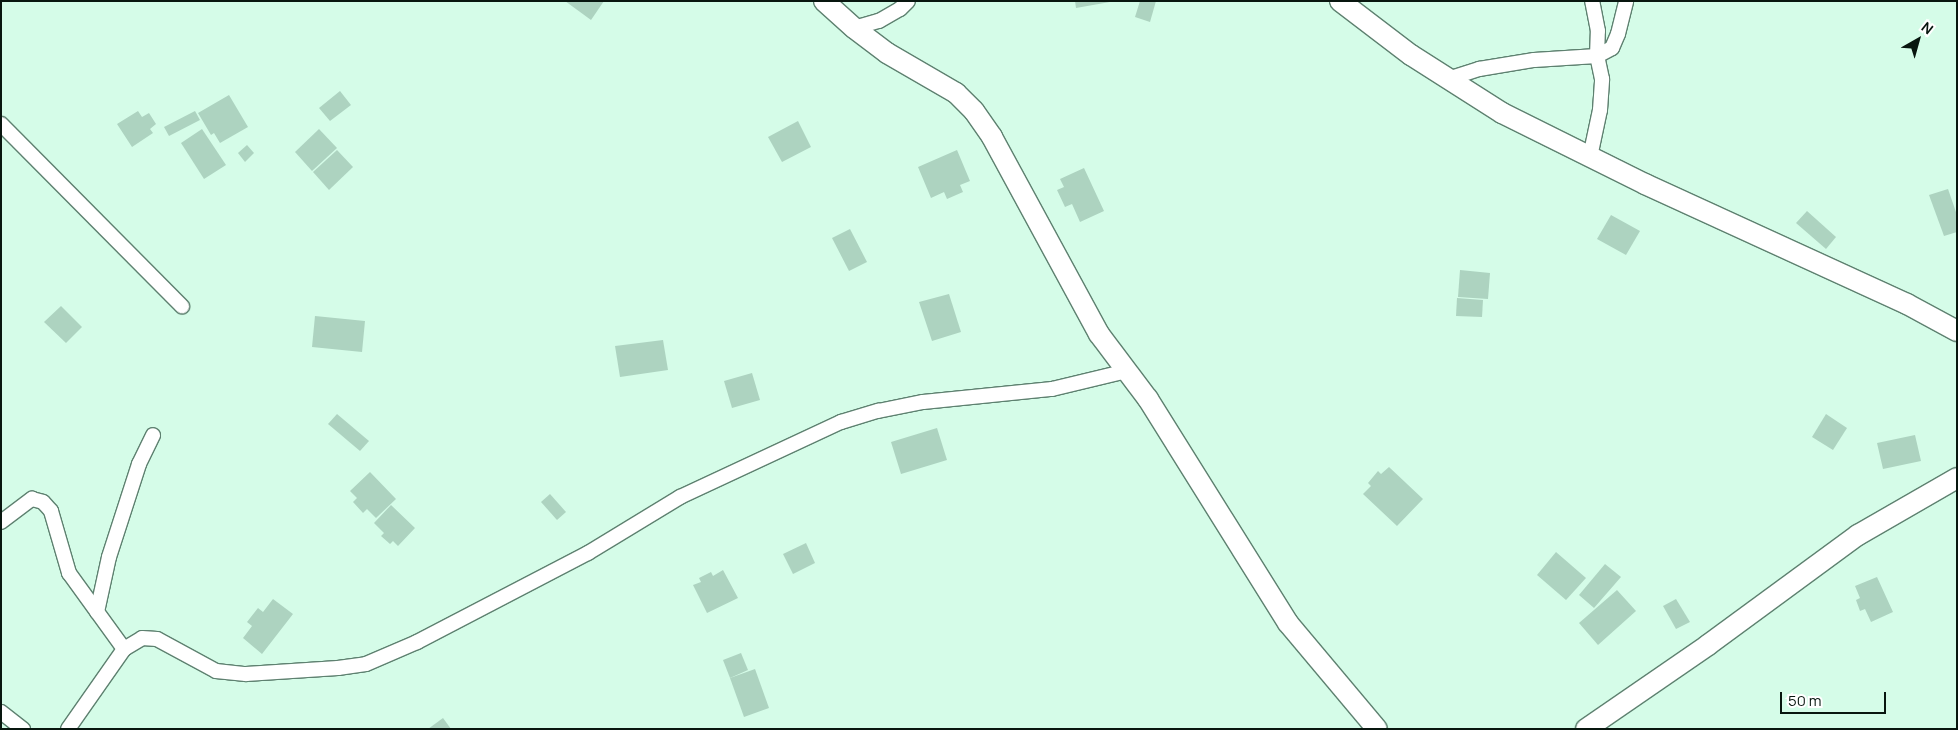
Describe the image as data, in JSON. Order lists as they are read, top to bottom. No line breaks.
{"scale_bar":"50 m","north":"top right"}
